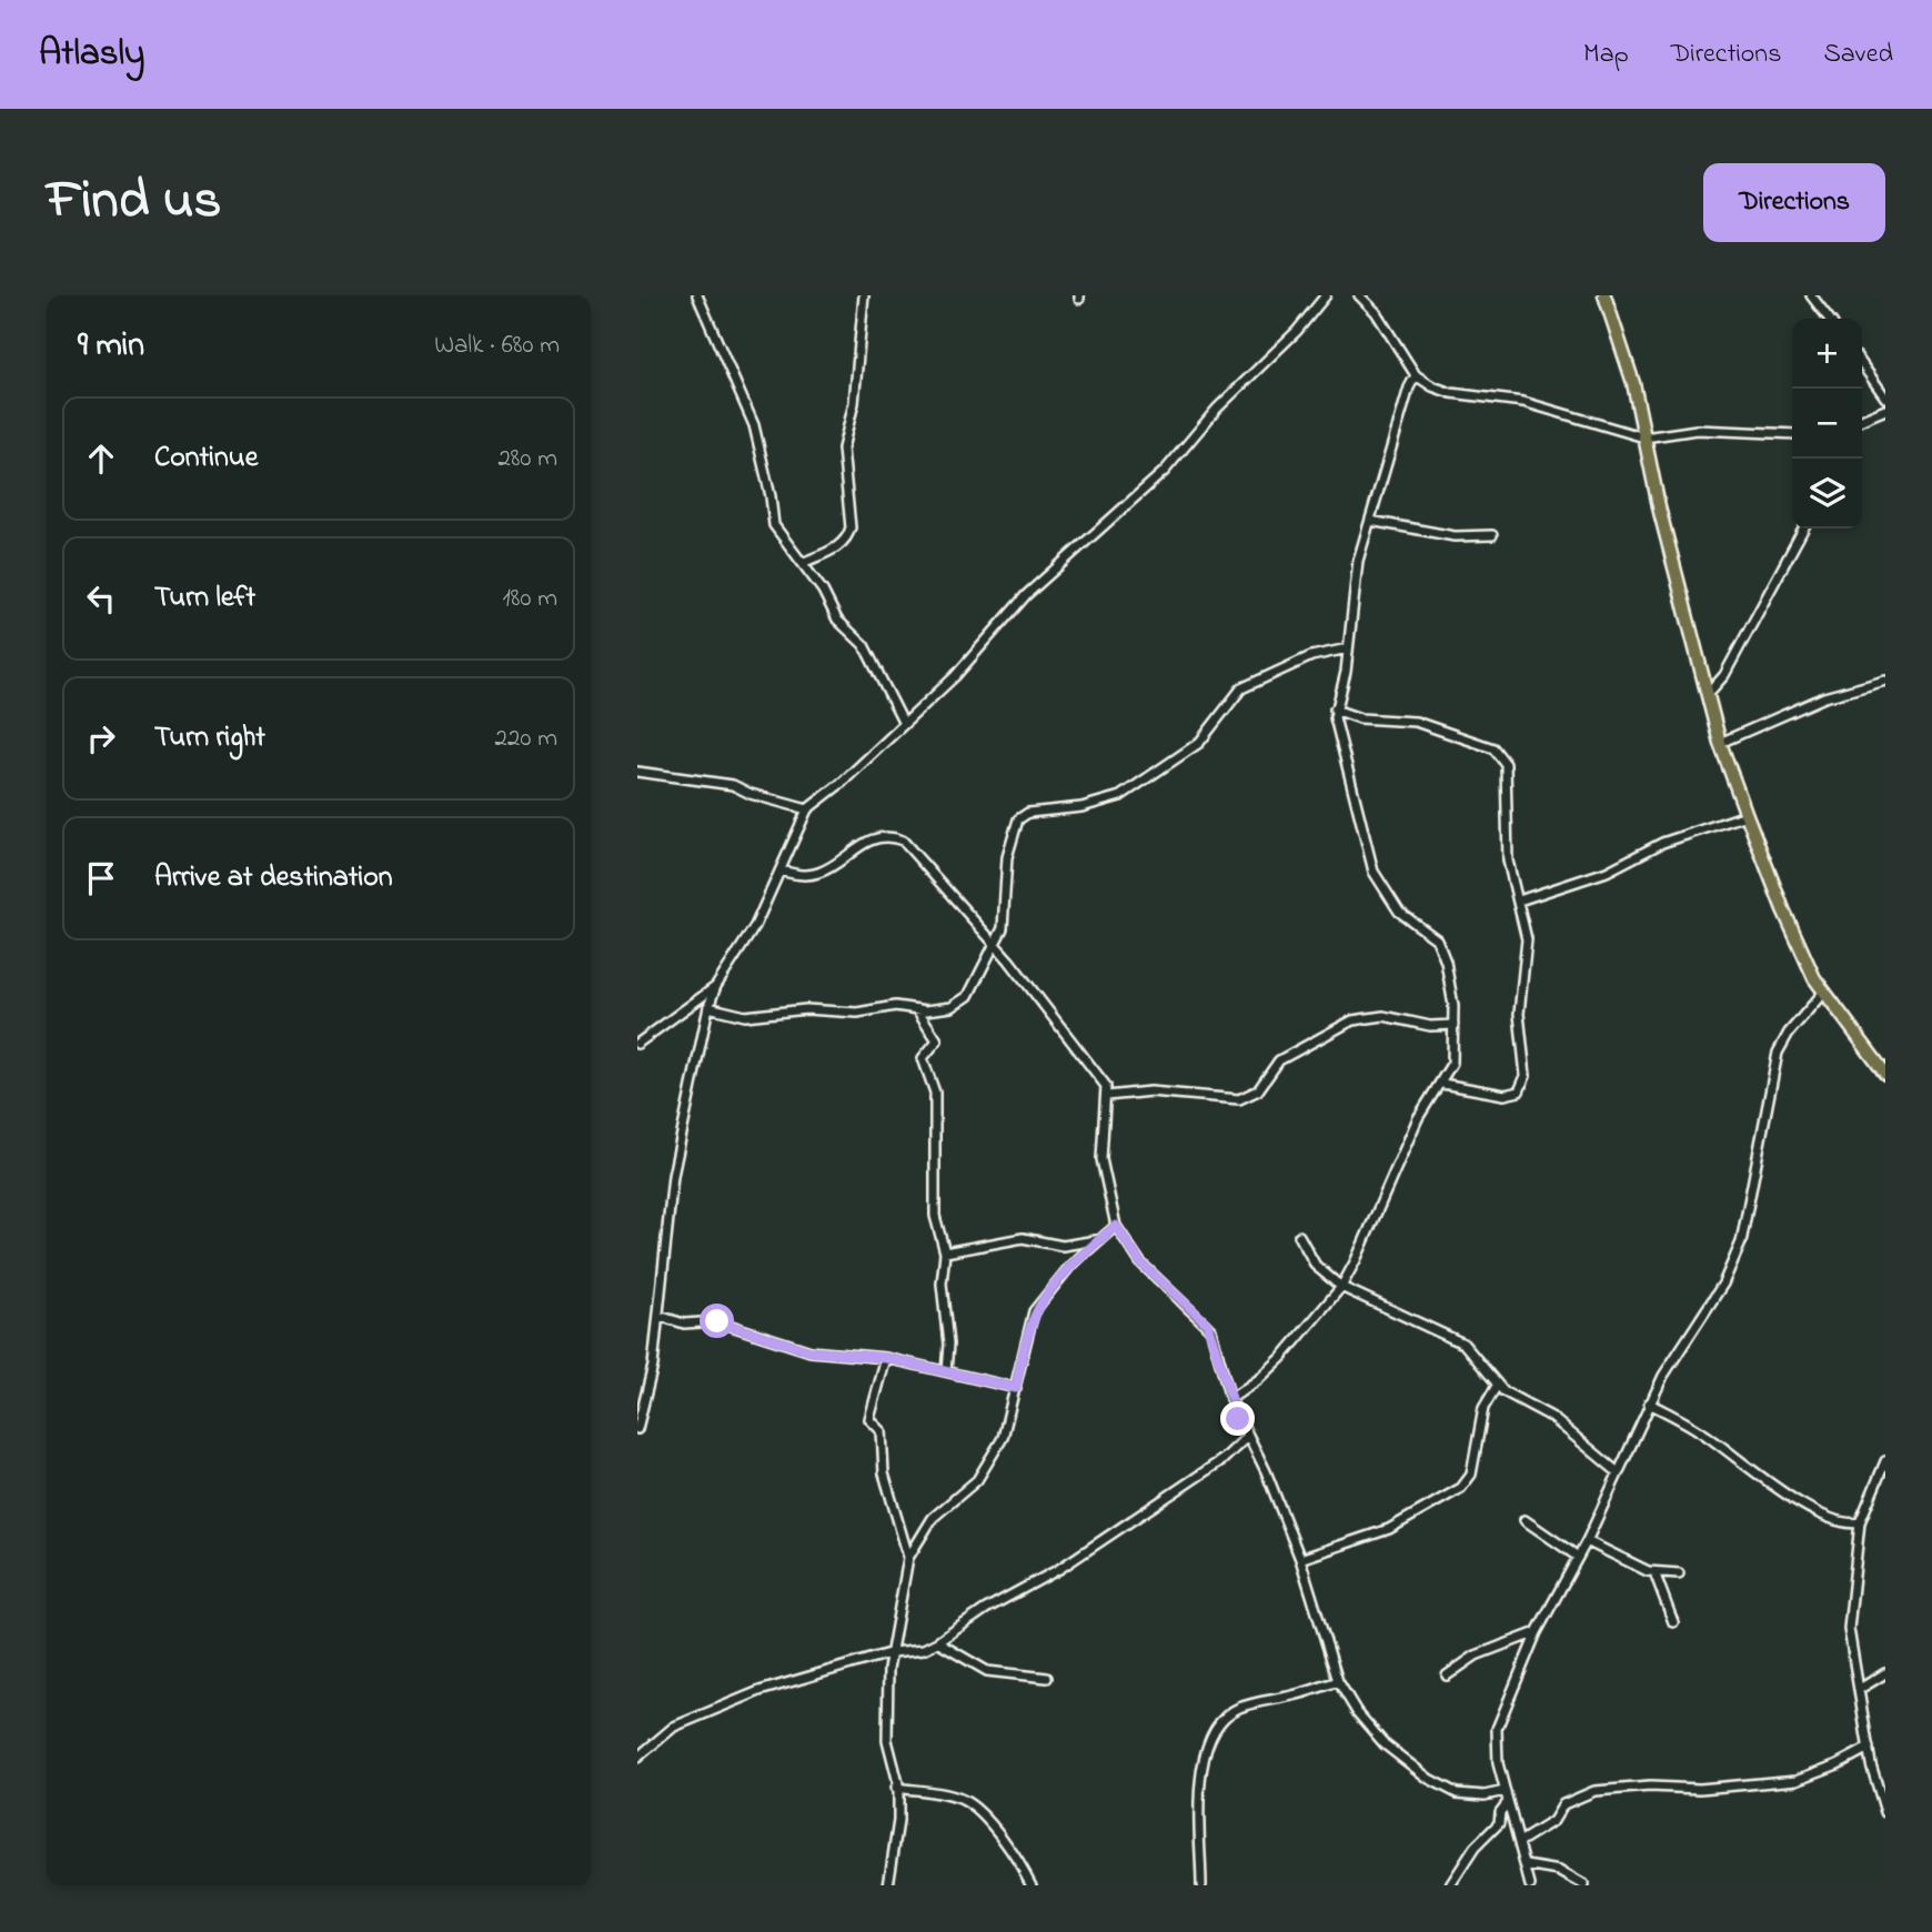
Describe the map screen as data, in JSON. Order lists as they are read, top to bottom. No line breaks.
{"page":{"header":"Atlasly","nav":["Map","Directions","Saved"],"title":"Find us","buttons":"Directions","heading":["9 min","Walk · 680 m"],"map_buttons":["+","−"],"list":[["Continue","280 m"],["Turn left","180 m"],["Turn right","220 m"],"Arrive at destination"]}}
